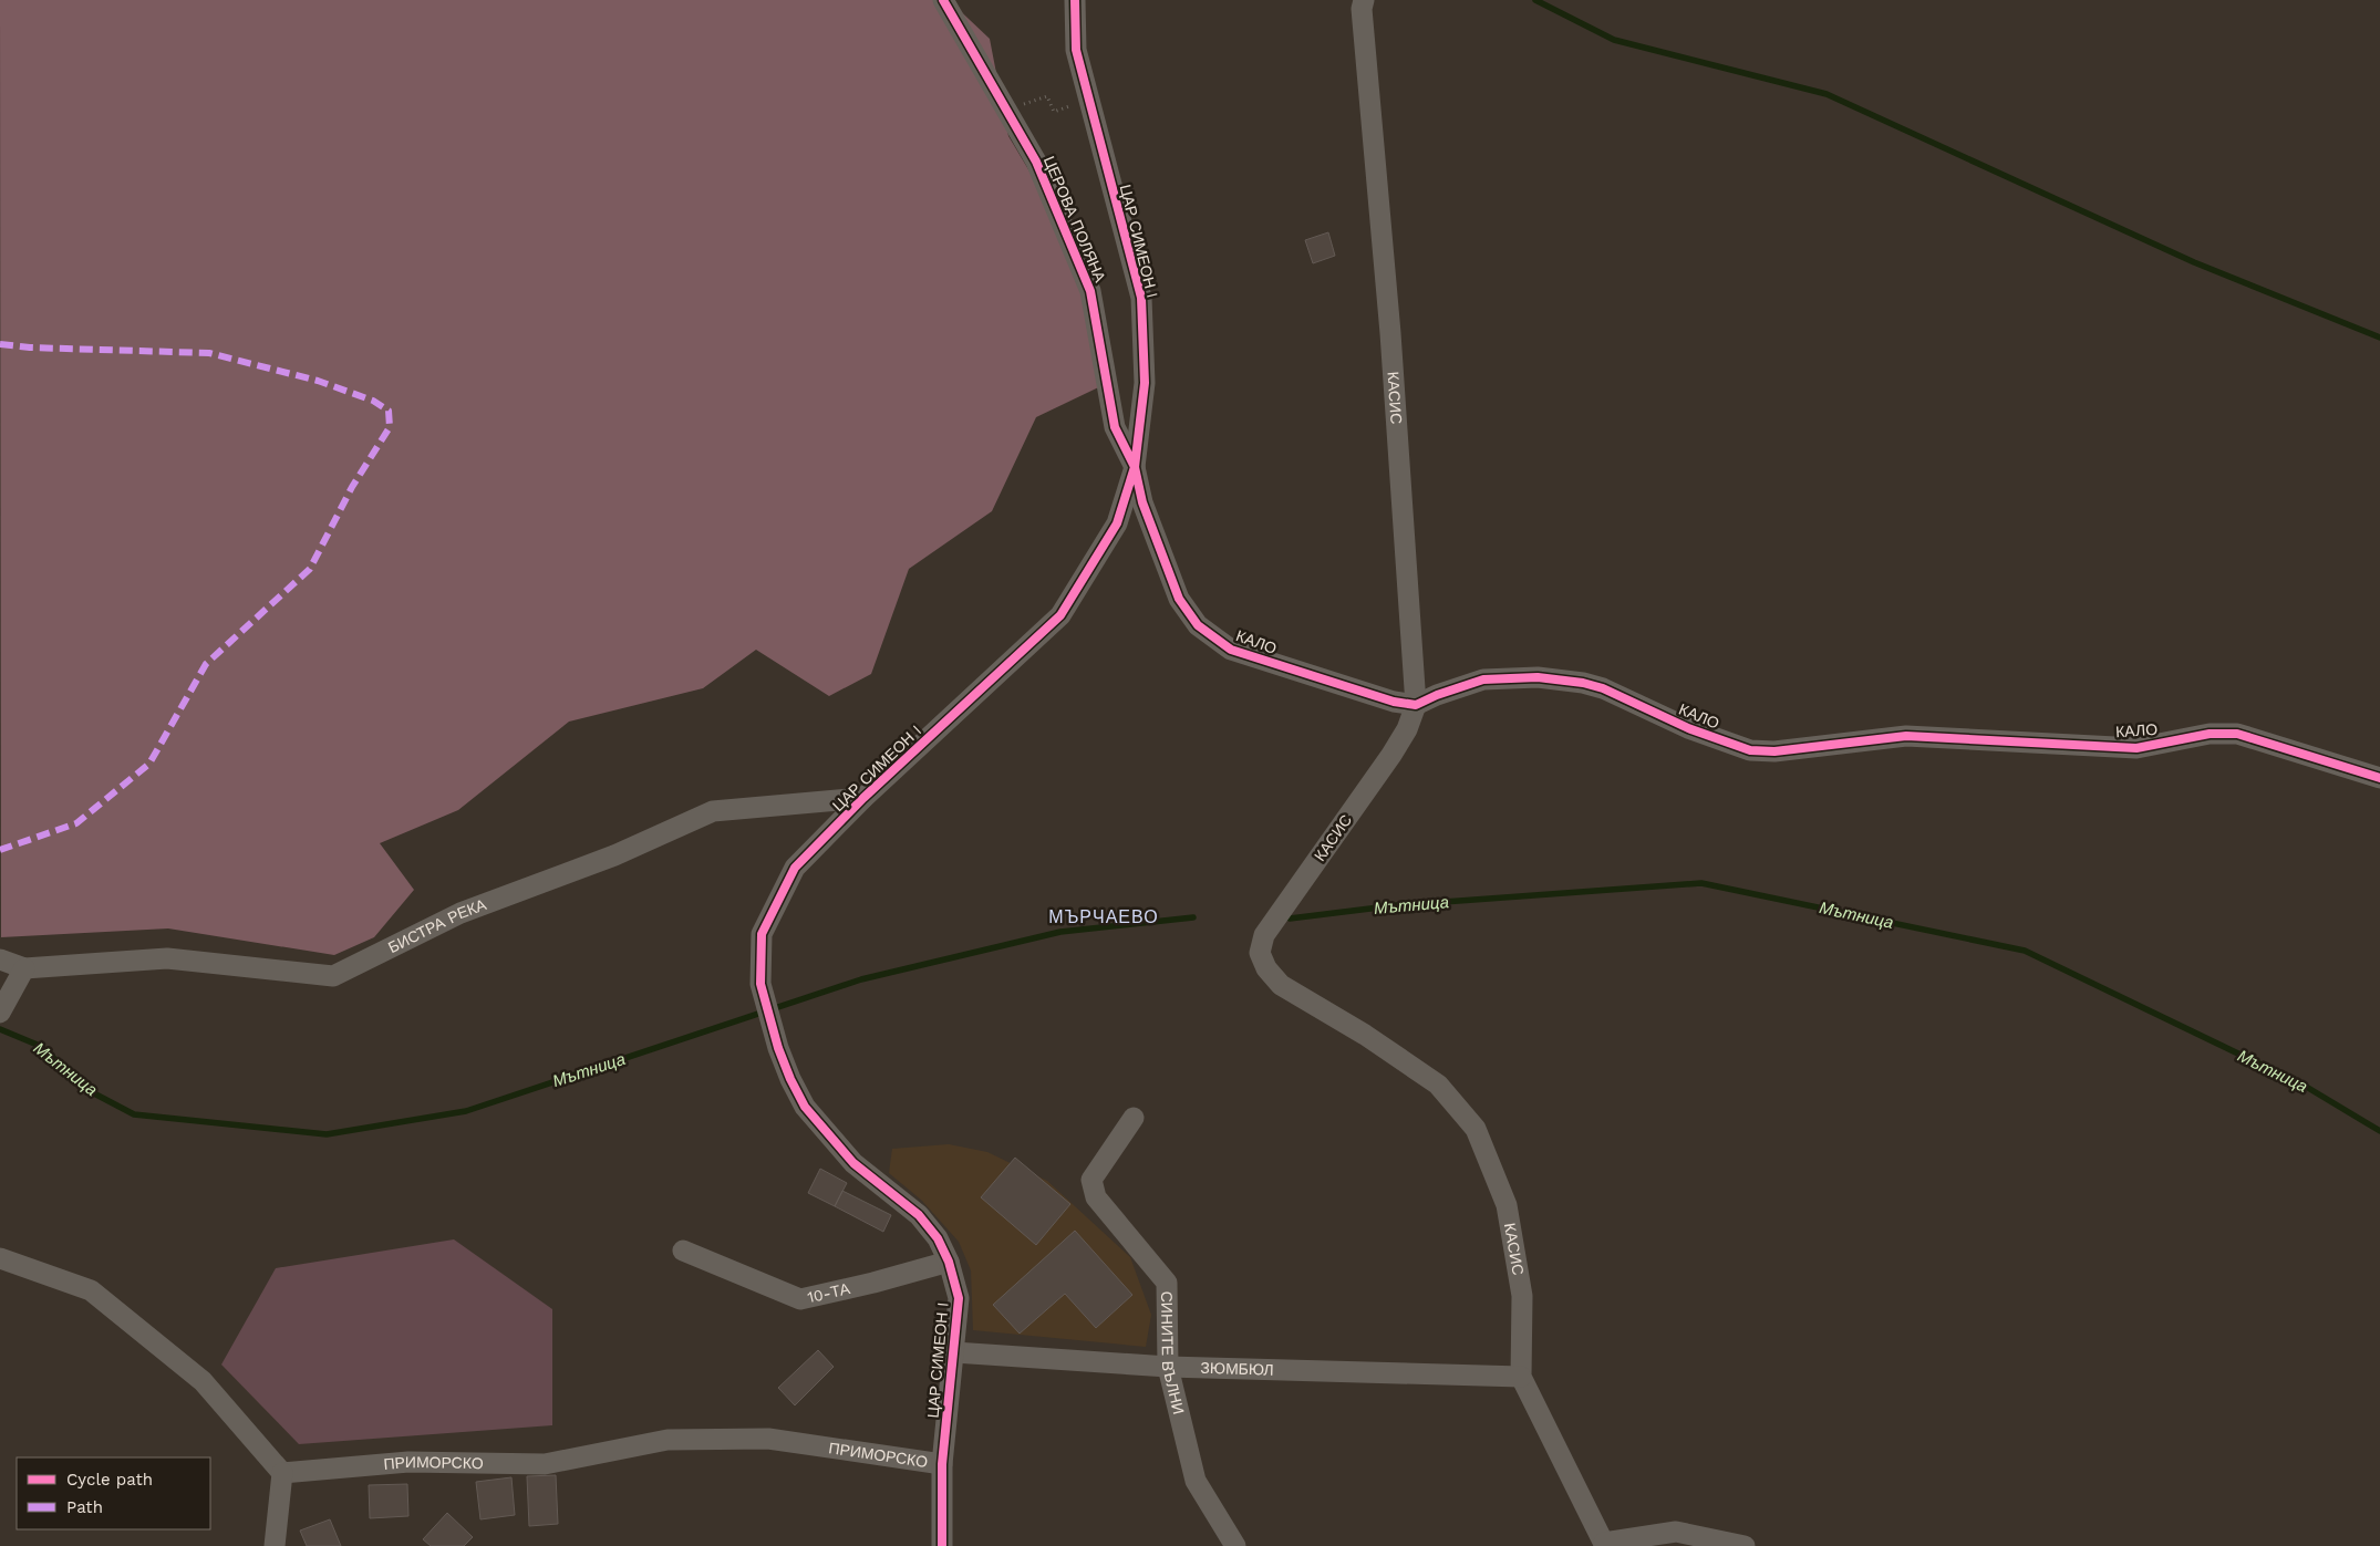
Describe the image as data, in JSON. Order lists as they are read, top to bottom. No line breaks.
{"streets":{"street":["ЦЕРОВА ПОЛЯНА","ЦАР СИМЕОН I","КАСИС","КАЛО","БИСТРА РЕКА","10-ТА","СИНИТЕ ВЪЛНИ","ЗЮМБЮЛ","ПРИМОРСКО"]},"crossings":[["ЦЕРОВА ПОЛЯНА","ЦАР СИМЕОН I"],["ЦЕРОВА ПОЛЯНА","КАЛО"],["ЦАР СИМЕОН I","КАЛО"],["ЦАР СИМЕОН I","БИСТРА РЕКА"],["ЦАР СИМЕОН I","10-ТА"],["ЦАР СИМЕОН I","ЗЮМБЮЛ"],["ЦАР СИМЕОН I","ПРИМОРСКО"],["КАСИС","КАЛО"],["КАСИС","ЗЮМБЮЛ"],["СИНИТЕ ВЪЛНИ","ЗЮМБЮЛ"]],"districts":["МЪРЧАЕВО"],"water":["Мътница"],"legend":["Cycle path","Path"]}
